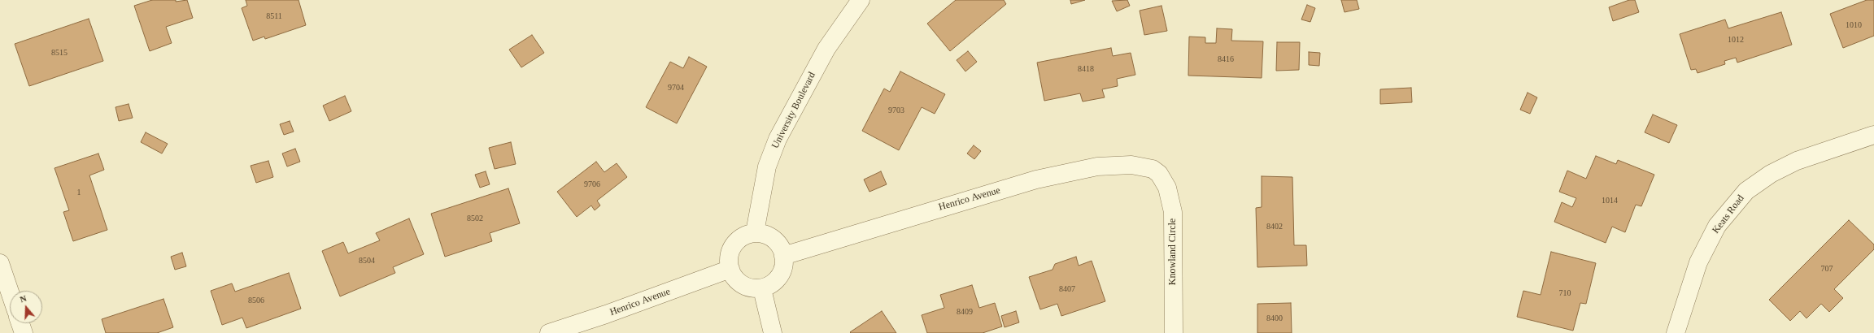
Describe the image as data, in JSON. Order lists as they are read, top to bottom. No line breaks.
{"streets":{"street":["University Boulevard","Henrico Avenue","Keats Road","Knowland Circle"]},"crossings":[["University Boulevard","Henrico Avenue"],["Henrico Avenue","Knowland Circle"]],"house_numbers":["8511","1010","1012","8515","8416","8418","9704","9703","9706","1","1014","8502","8402","8504","707","8407","710","8506","8409","8400"],"north":"top"}
